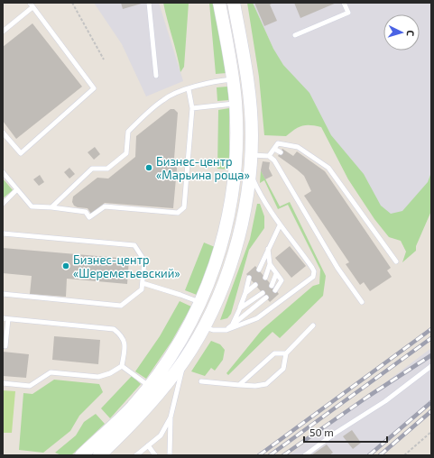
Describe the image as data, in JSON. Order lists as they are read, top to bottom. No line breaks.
{"places":["Бизнес-центр «Марьина роща»","Бизнес-центр «Шереметьевский»"],"scale_bar":"50 m","north":"right"}
